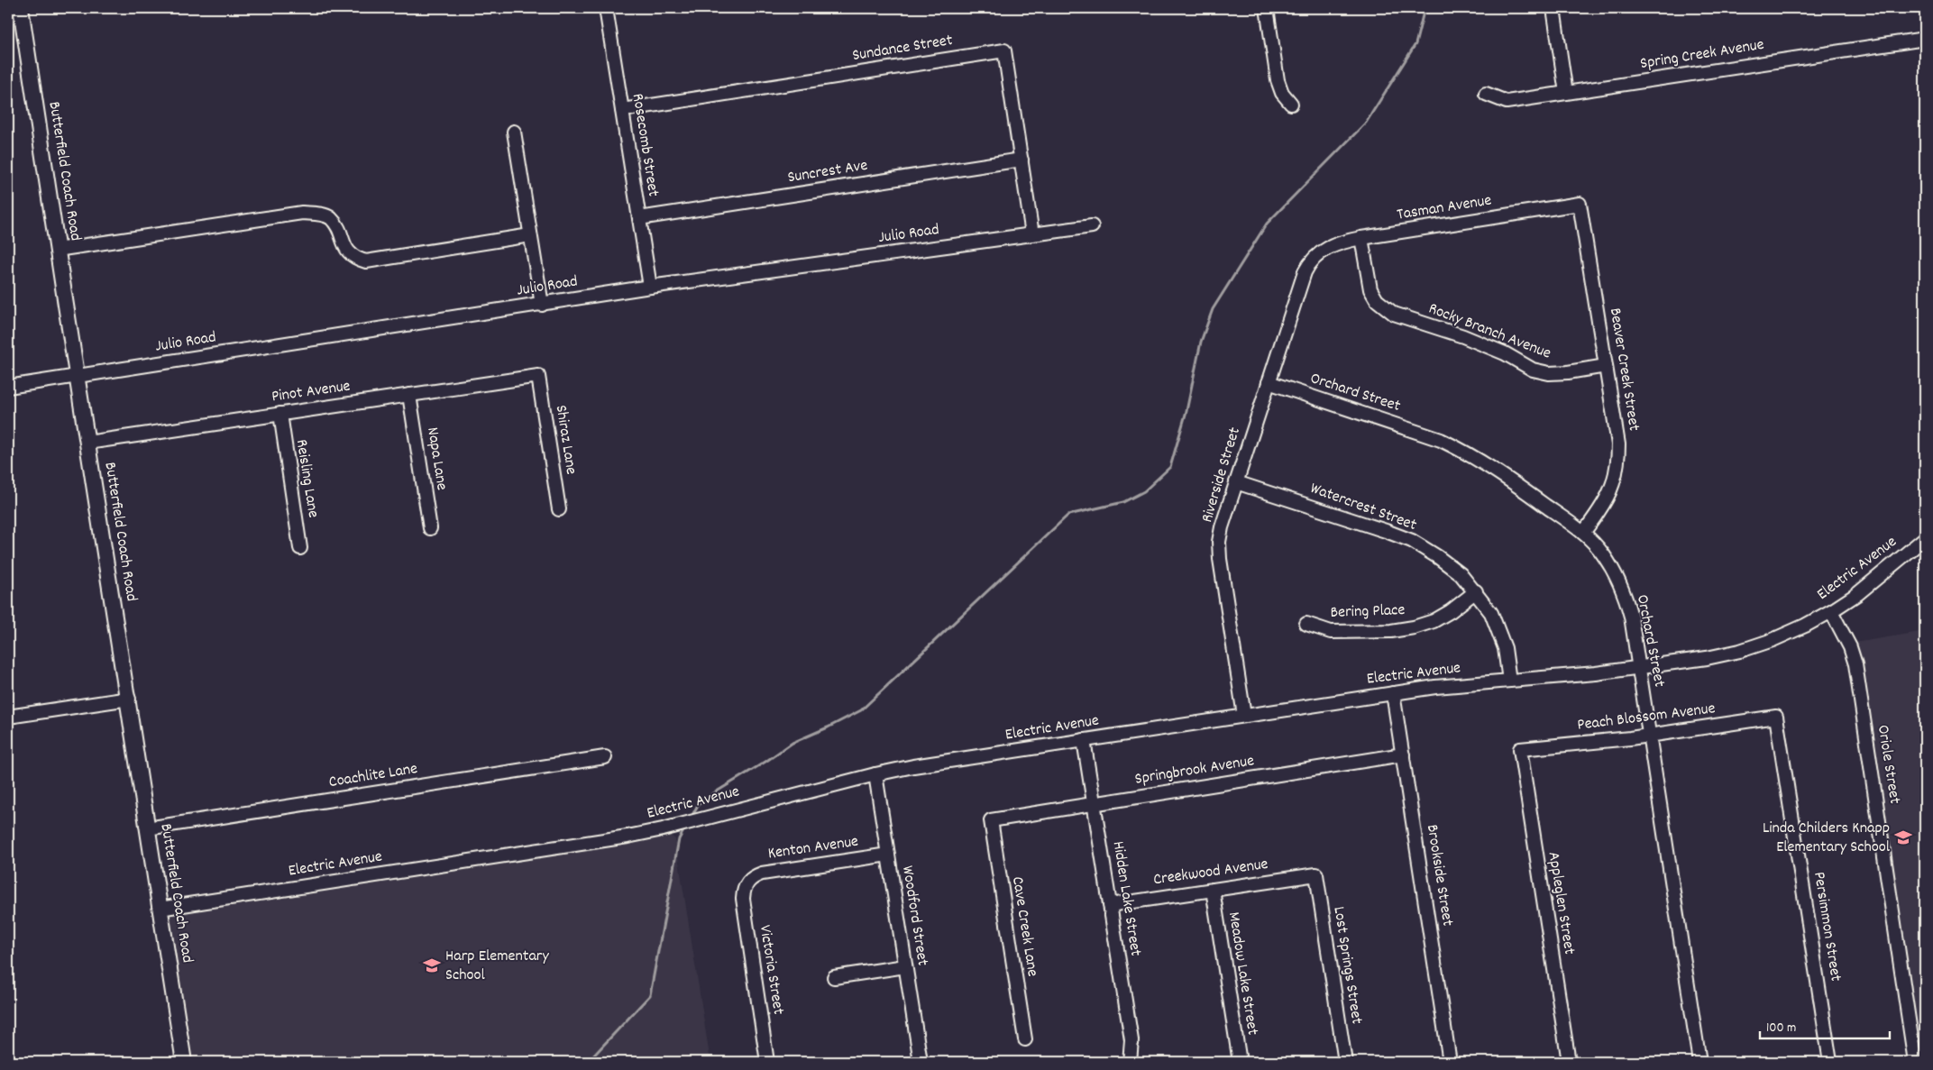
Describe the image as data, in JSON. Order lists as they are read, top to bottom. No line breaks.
{"streets":{"main road":["Butterfield Coach Road"],"street":["Sundance Street","Spring Creek Avenue","Rosecomb Street","Suncrest Ave","Tasman Avenue","Julio Road","Rocky Branch Avenue","Beaver Creek Street","Pinot Avenue","Orchard Street","Shiraz Lane","Napa Lane","Riverside Street","Reisling Lane","Watercrest Street","Electric Avenue","Bering Place","Peach Blossom Avenue","Oriole Street","Springbrook Avenue","Coachlite Lane","Kenton Avenue","Creekwood Avenue","Brookside Street","Hidden Lake Street","Appleglen Street","Woodford Street","Cave Creek Lane","Persimmon Street","Lost Springs Street","Victoria Street","Meadow Lake Street"]},"crossings":[["Sundance Street","Rosecomb Street"],["Sundance Street","Suncrest Ave"],["Sundance Street","Julio Road"],["Rosecomb Street","Suncrest Ave"],["Rosecomb Street","Julio Road"],["Butterfield Coach Road","Julio Road"],["Butterfield Coach Road","Pinot Avenue"],["Butterfield Coach Road","Electric Avenue"],["Butterfield Coach Road","Coachlite Lane"],["Tasman Avenue","Rocky Branch Avenue"],["Tasman Avenue","Beaver Creek Street"],["Tasman Avenue","Riverside Street"],["Rocky Branch Avenue","Beaver Creek Street"],["Beaver Creek Street","Orchard Street"],["Pinot Avenue","Shiraz Lane"],["Pinot Avenue","Napa Lane"],["Pinot Avenue","Reisling Lane"],["Orchard Street","Riverside Street"],["Orchard Street","Electric Avenue"],["Orchard Street","Peach Blossom Avenue"],["Riverside Street","Watercrest Street"],["Riverside Street","Electric Avenue"],["Watercrest Street","Electric Avenue"],["Watercrest Street","Bering Place"],["Electric Avenue","Oriole Street"],["Electric Avenue","Brookside Street"],["Electric Avenue","Hidden Lake Street"],["Electric Avenue","Woodford Street"],["Peach Blossom Avenue","Appleglen Street"],["Peach Blossom Avenue","Persimmon Street"],["Springbrook Avenue","Brookside Street"],["Springbrook Avenue","Hidden Lake Street"],["Springbrook Avenue","Cave Creek Lane"],["Kenton Avenue","Woodford Street"],["Kenton Avenue","Victoria Street"],["Creekwood Avenue","Hidden Lake Street"],["Creekwood Avenue","Lost Springs Street"],["Creekwood Avenue","Meadow Lake Street"]],"places":{"school or university":["Linda Childers Knapp Elementary School","Harp Elementary School"]},"scale_bar":"100 m"}
